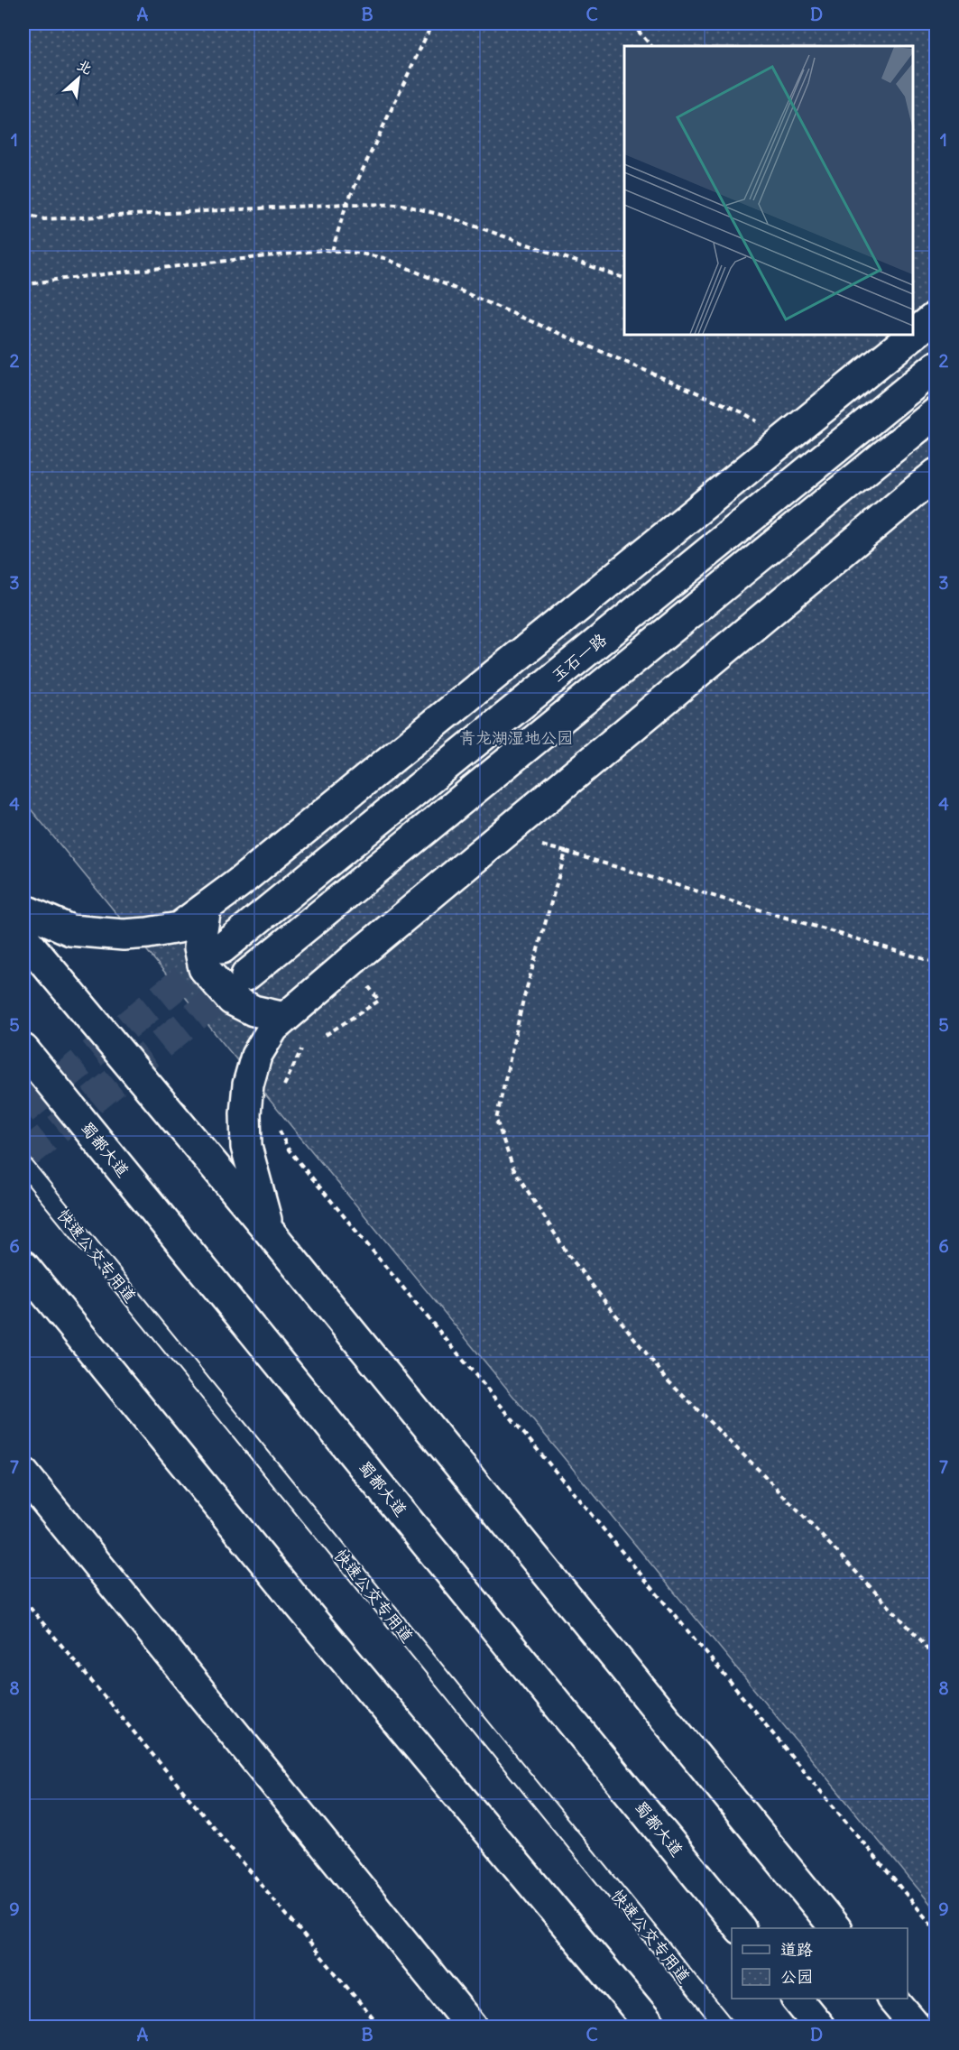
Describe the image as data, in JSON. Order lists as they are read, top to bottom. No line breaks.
{"streets":{"main road":["玉石一路","蜀都大道"],"lane":["快速公交专用道"]},"parks":["青龙湖湿地公园"],"legend":["道路","公园"],"north":"top right","grid":{"columns":["A","B","C","D"],"rows":["1","2","3","4","5","6","7","8","9"]}}
